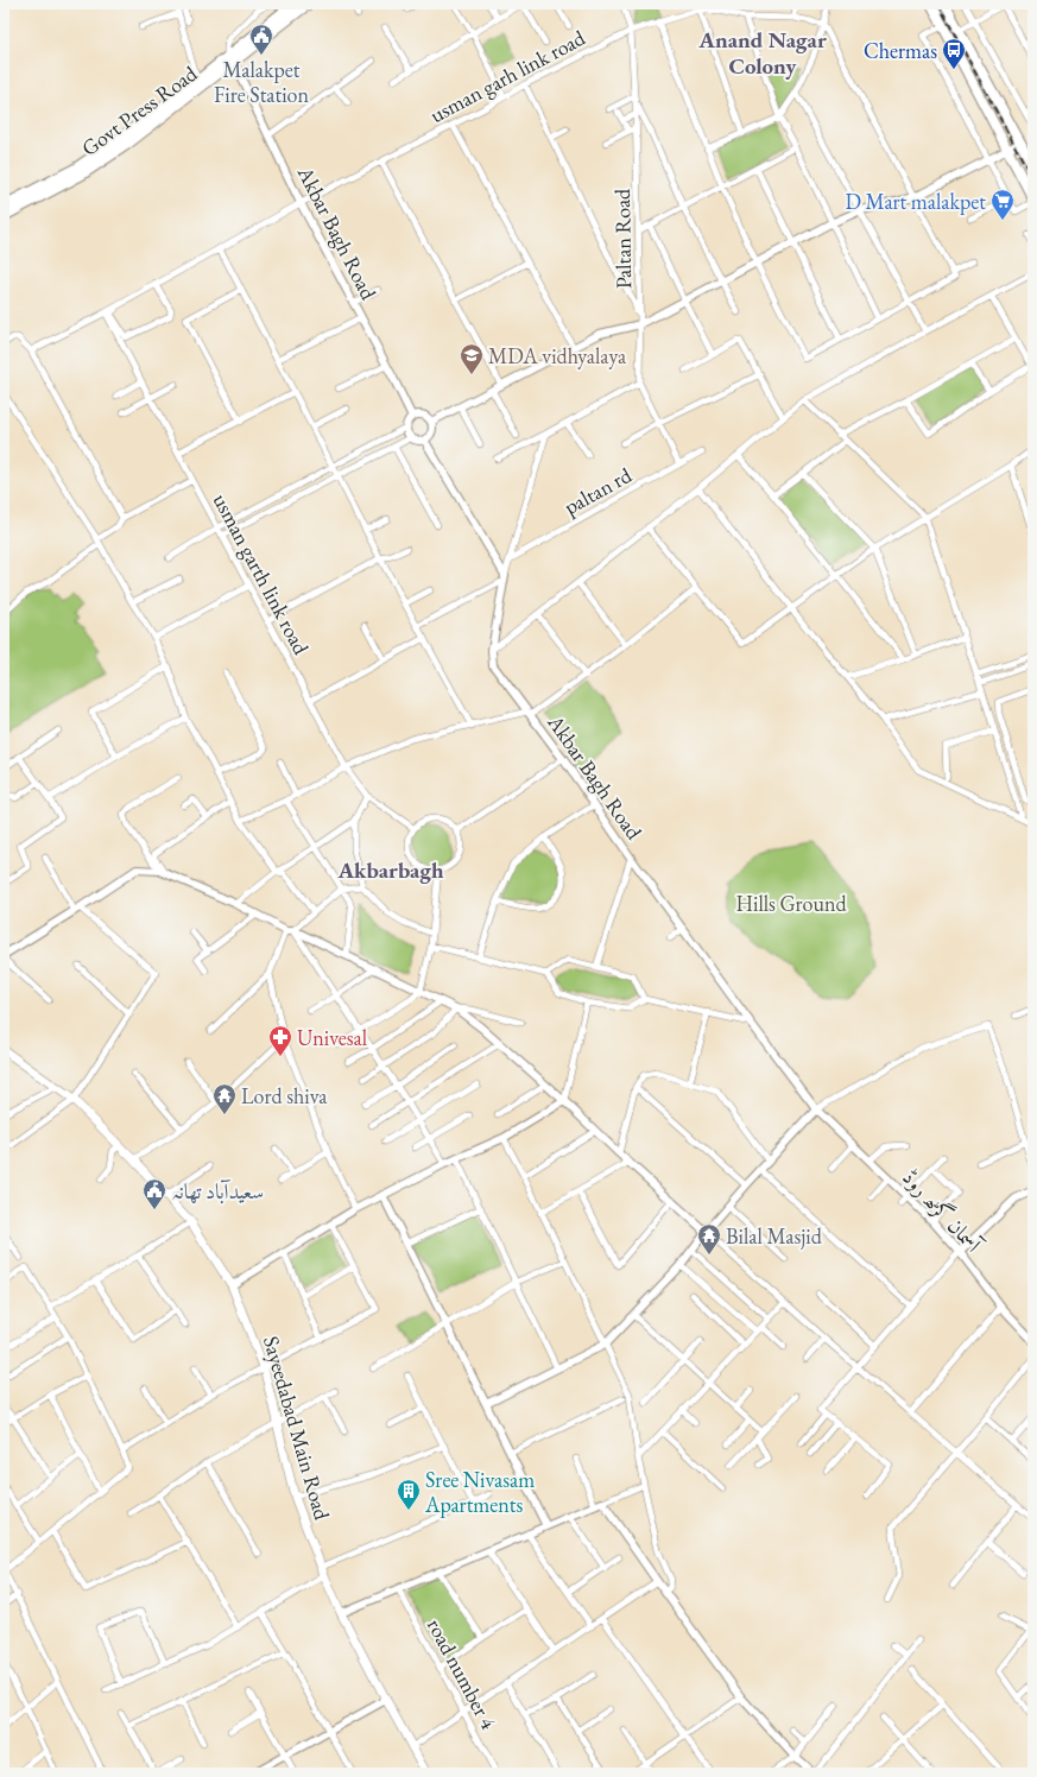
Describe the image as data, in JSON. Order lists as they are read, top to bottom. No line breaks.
{"streets":{"main road":["Govt Press Road","Sayeedabad Main Road"],"street":["usman garh link road","Akbar Bagh Road","Paltan Road","paltan rd","usman garth link road","آسمان گڑھ روڈ","road number 4"]},"crossings":[["usman garh link road","Akbar Bagh Road"],["usman garh link road","Paltan Road"],["Govt Press Road","Akbar Bagh Road"],["Akbar Bagh Road","آسمان گڑھ روڈ"],["Paltan Road","paltan rd"]],"districts":["Anand Nagar Colony","Akbarbagh"],"parks":["Hills Ground"],"places":{"public building":["Malakpet Fire Station","سعیدآباد تھانہ"],"bus stop":["Chermas"],"supermarket":["D Mart malakpet"],"school or university":["MDA vidhyalaya"],"pharmacy":["Univesal"],"temple":["Lord shiva","Bilal Masjid"],"building":["Sree Nivasam Apartments"]}}
